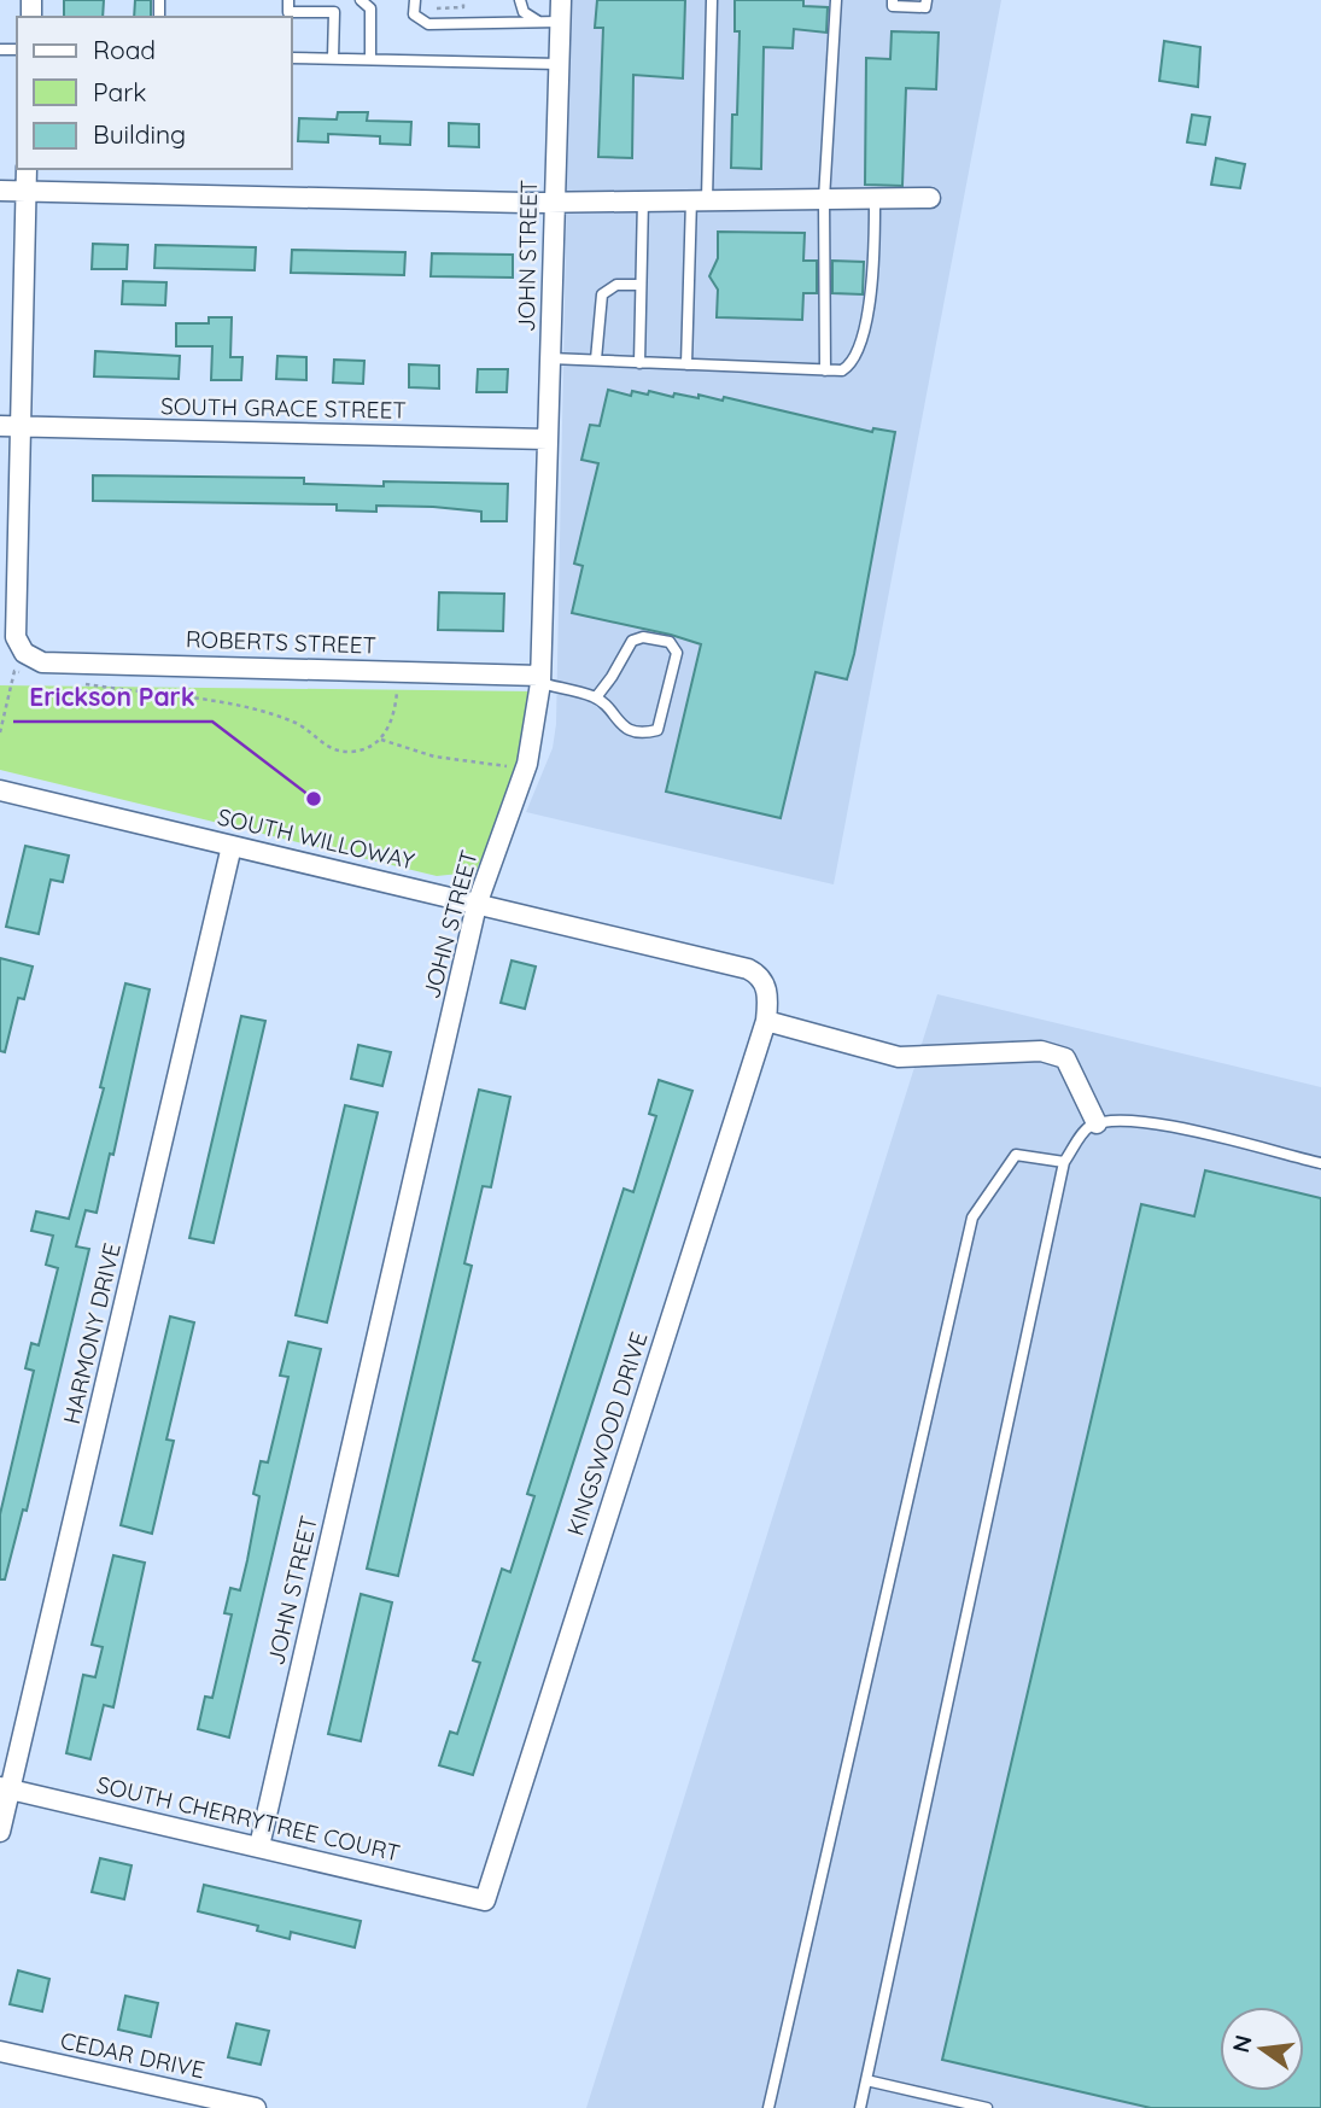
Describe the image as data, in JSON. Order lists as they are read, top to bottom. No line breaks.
{"streets":{"street":["JOHN STREET","SOUTH GRACE STREET","ROBERTS STREET","SOUTH WILLOWAY","HARMONY DRIVE","KINGSWOOD DRIVE","SOUTH CHERRYTREE COURT","CEDAR DRIVE"]},"crossings":[["JOHN STREET","SOUTH GRACE STREET"],["JOHN STREET","ROBERTS STREET"],["JOHN STREET","SOUTH WILLOWAY"],["JOHN STREET","SOUTH CHERRYTREE COURT"],["SOUTH WILLOWAY","HARMONY DRIVE"],["SOUTH WILLOWAY","KINGSWOOD DRIVE"],["HARMONY DRIVE","SOUTH CHERRYTREE COURT"],["KINGSWOOD DRIVE","SOUTH CHERRYTREE COURT"]],"places":["Erickson Park"],"legend":["Road","Park","Building"],"north":"left"}
